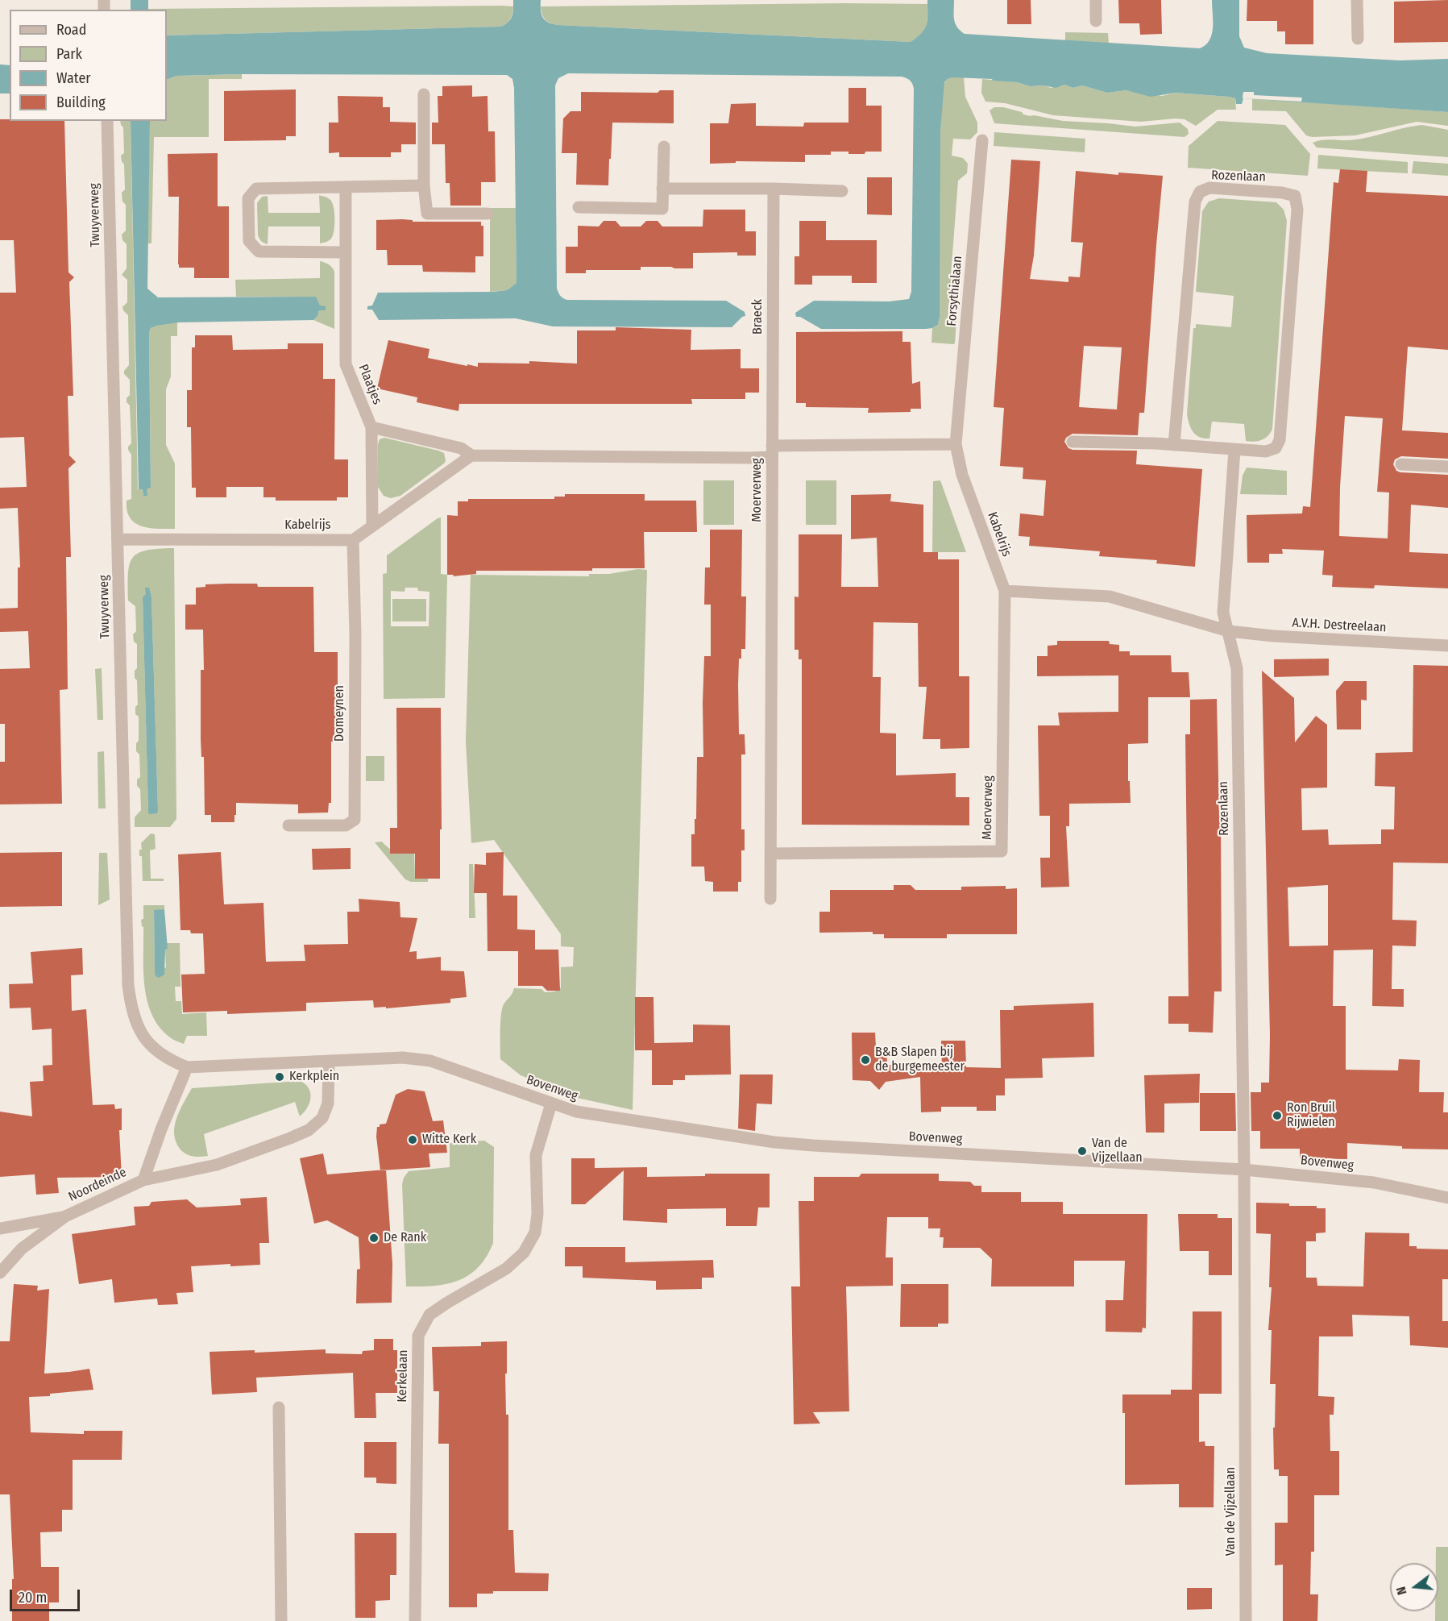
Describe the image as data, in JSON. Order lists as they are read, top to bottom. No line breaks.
{"streets":{"street":["Rozenlaan","Twuyverweg","Forsythialaan","Braeck","Plaatjes","Moerverweg","Kabelrijs","A.V.H. Destreelaan","Domeynen","Bovenweg","Noordeinde","Kerkelaan","Van de Vijzellaan"]},"crossings":[["Rozenlaan","A.V.H. Destreelaan"],["Rozenlaan","Bovenweg"],["Rozenlaan","Van de Vijzellaan"],["Twuyverweg","Kabelrijs"],["Forsythialaan","Kabelrijs"],["Braeck","Moerverweg"],["Moerverweg","Kabelrijs"],["Kabelrijs","Domeynen"],["Bovenweg","Kerkelaan"],["Bovenweg","Van de Vijzellaan"]],"places":["B&B Slapen bij de burgemeester","Kerkplein","Ron Bruil Rijwielen","Witte Kerk","Van de Vijzellaan","De Rank"],"legend":["Road","Park","Water","Building"],"scale_bar":"20 m","north":"left"}
